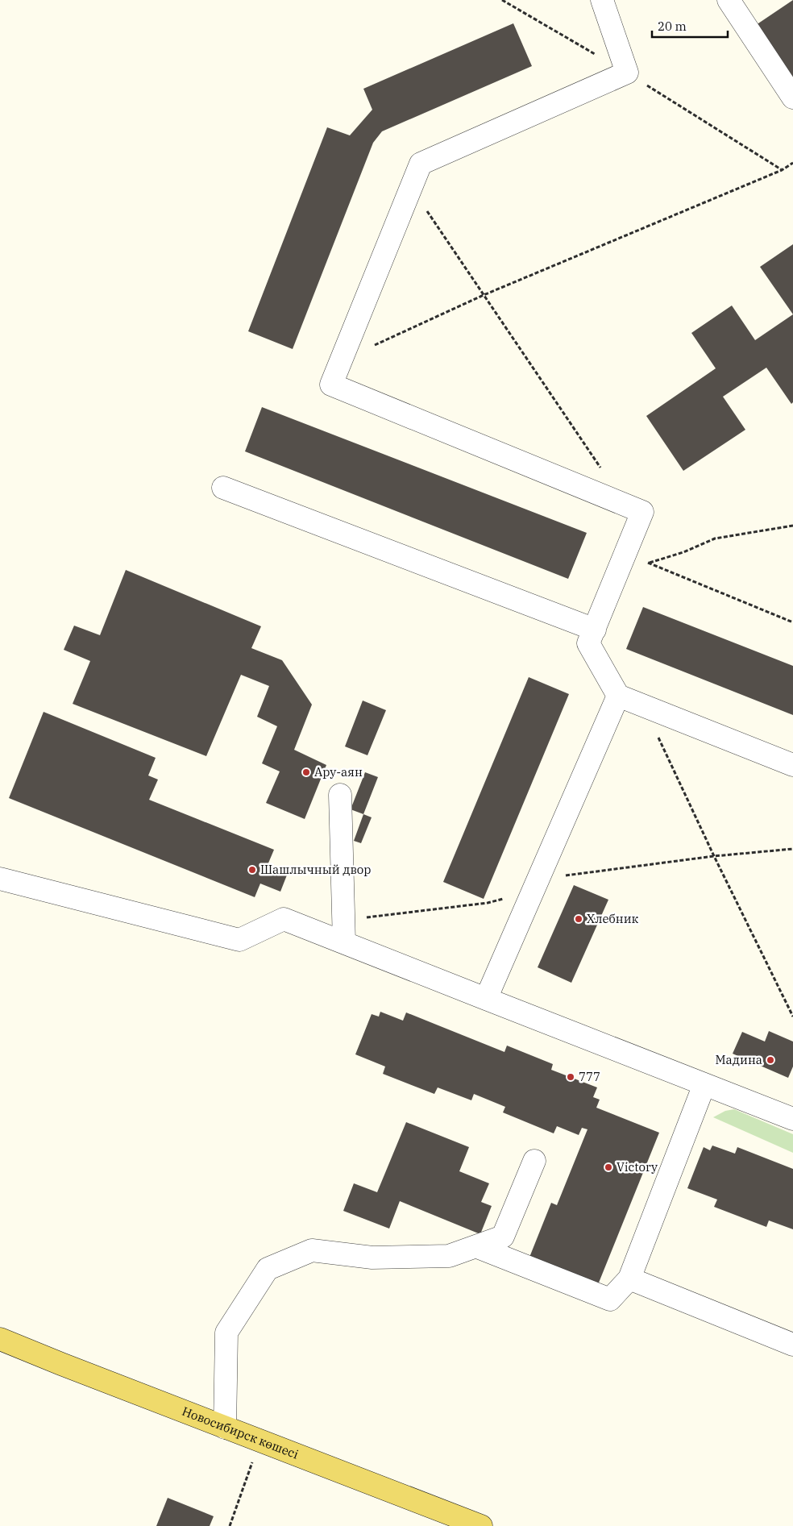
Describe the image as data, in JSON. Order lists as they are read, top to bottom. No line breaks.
{"streets":{"main road":["Новосибирск көшесі"]},"places":["Ару-аян","Шашлычный двор","Хлебник","Мадина","777","Victory"],"scale_bar":"20 m"}
